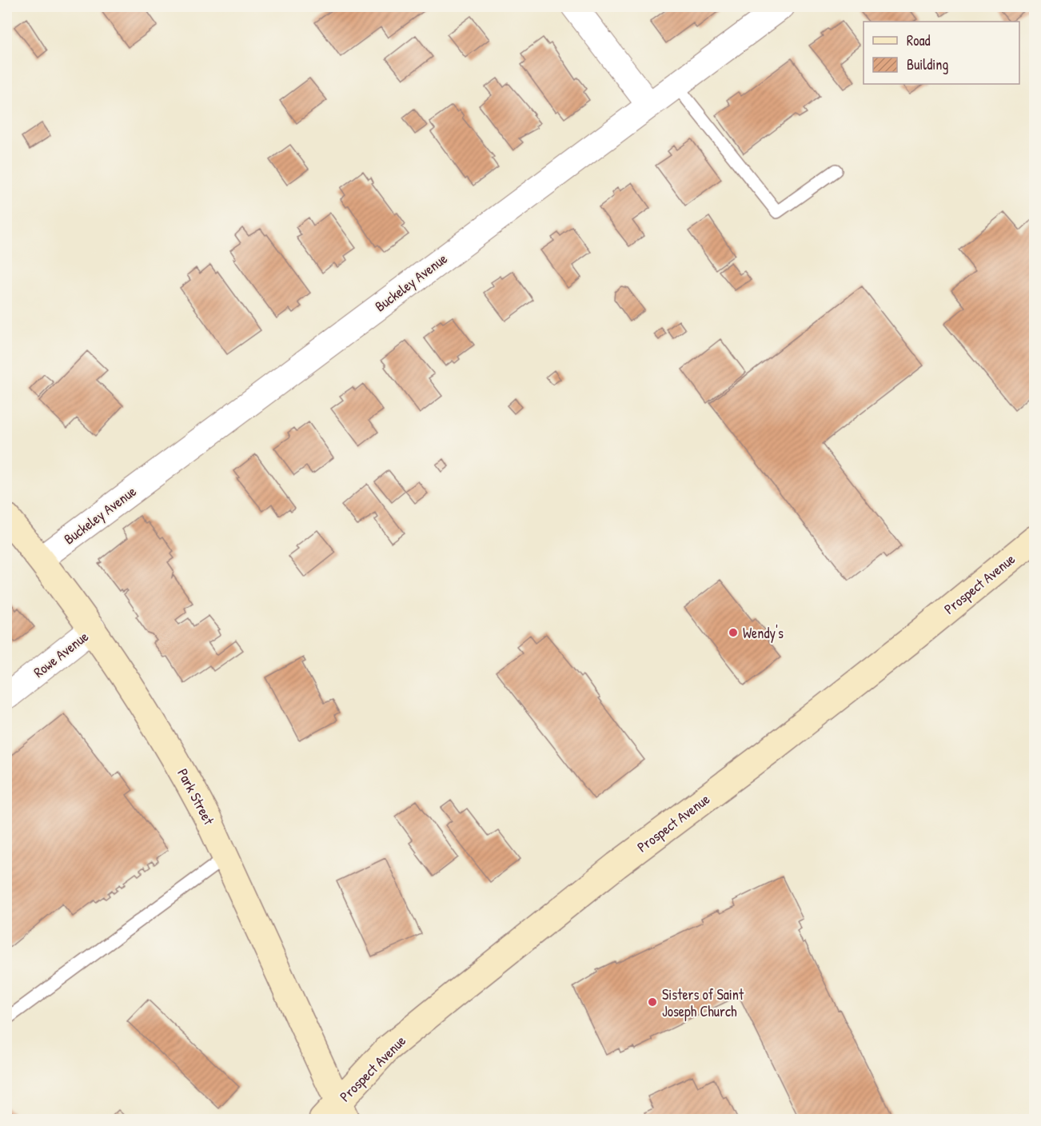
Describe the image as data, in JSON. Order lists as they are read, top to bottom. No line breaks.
{"streets":{"main road":["Prospect Avenue","Park Street"],"street":["Buckeley Avenue","Rowe Avenue"]},"crossings":[["Buckeley Avenue","Park Street"],["Prospect Avenue","Park Street"],["Rowe Avenue","Park Street"]],"places":["Wendy's","Sisters of Saint Joseph Church"],"legend":["Road","Building"]}
